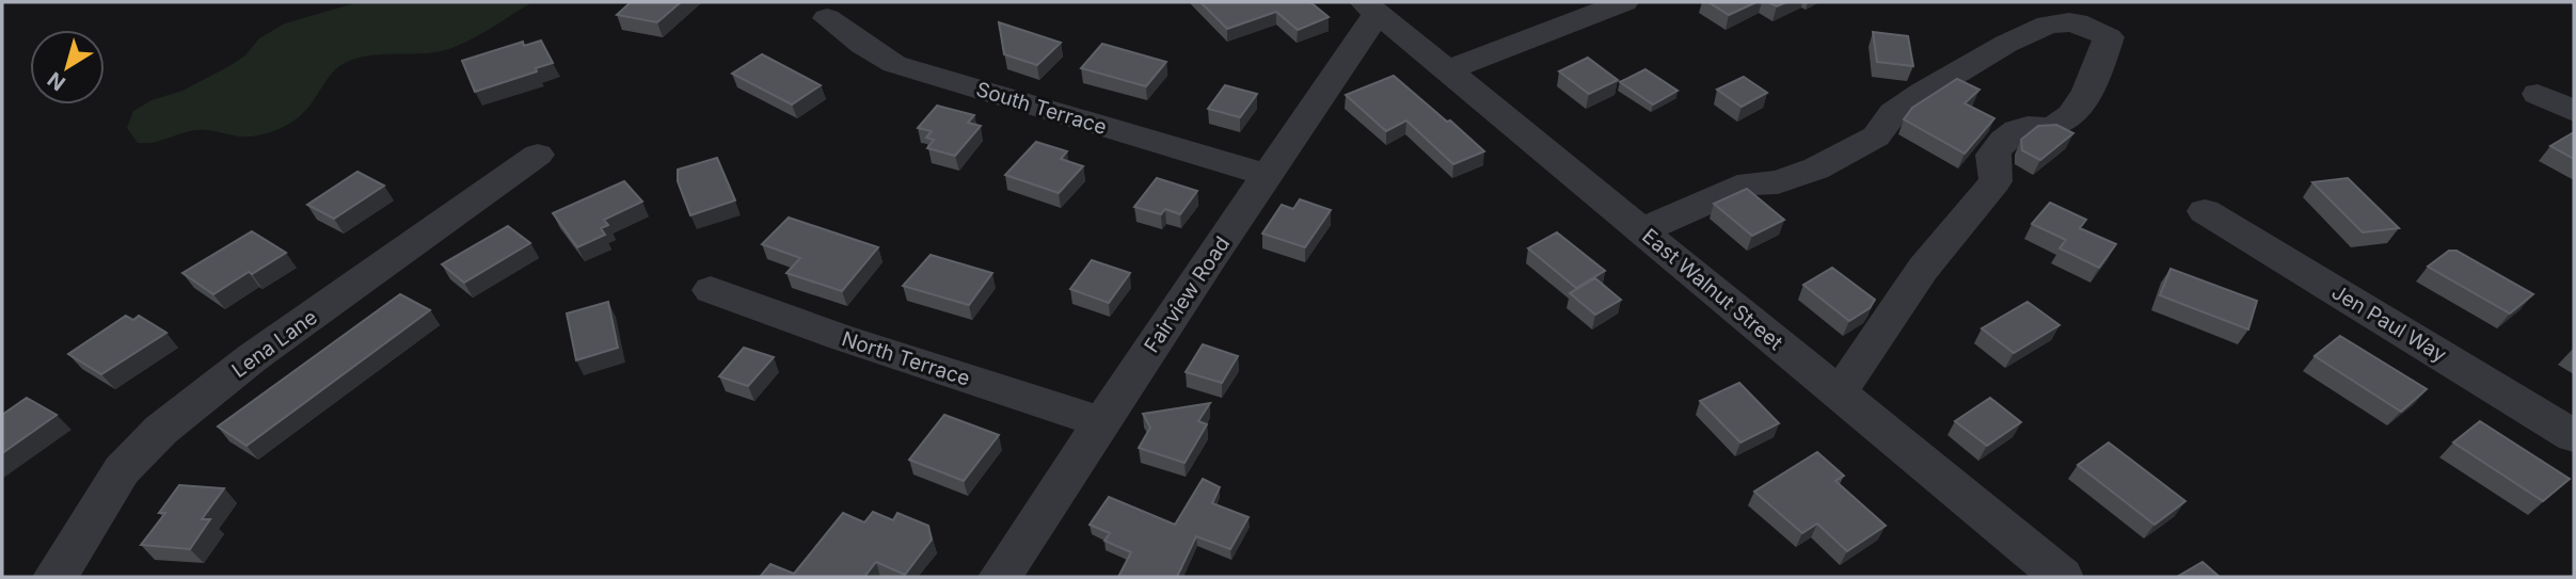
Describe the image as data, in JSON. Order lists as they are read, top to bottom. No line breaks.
{"streets":{"street":["South Terrace","East Walnut Street","Fairview Road","Jen Paul Way","Lena Lane","North Terrace"]},"crossings":[["South Terrace","Fairview Road"],["East Walnut Street","Fairview Road"],["Fairview Road","North Terrace"]],"north":"bottom left"}
